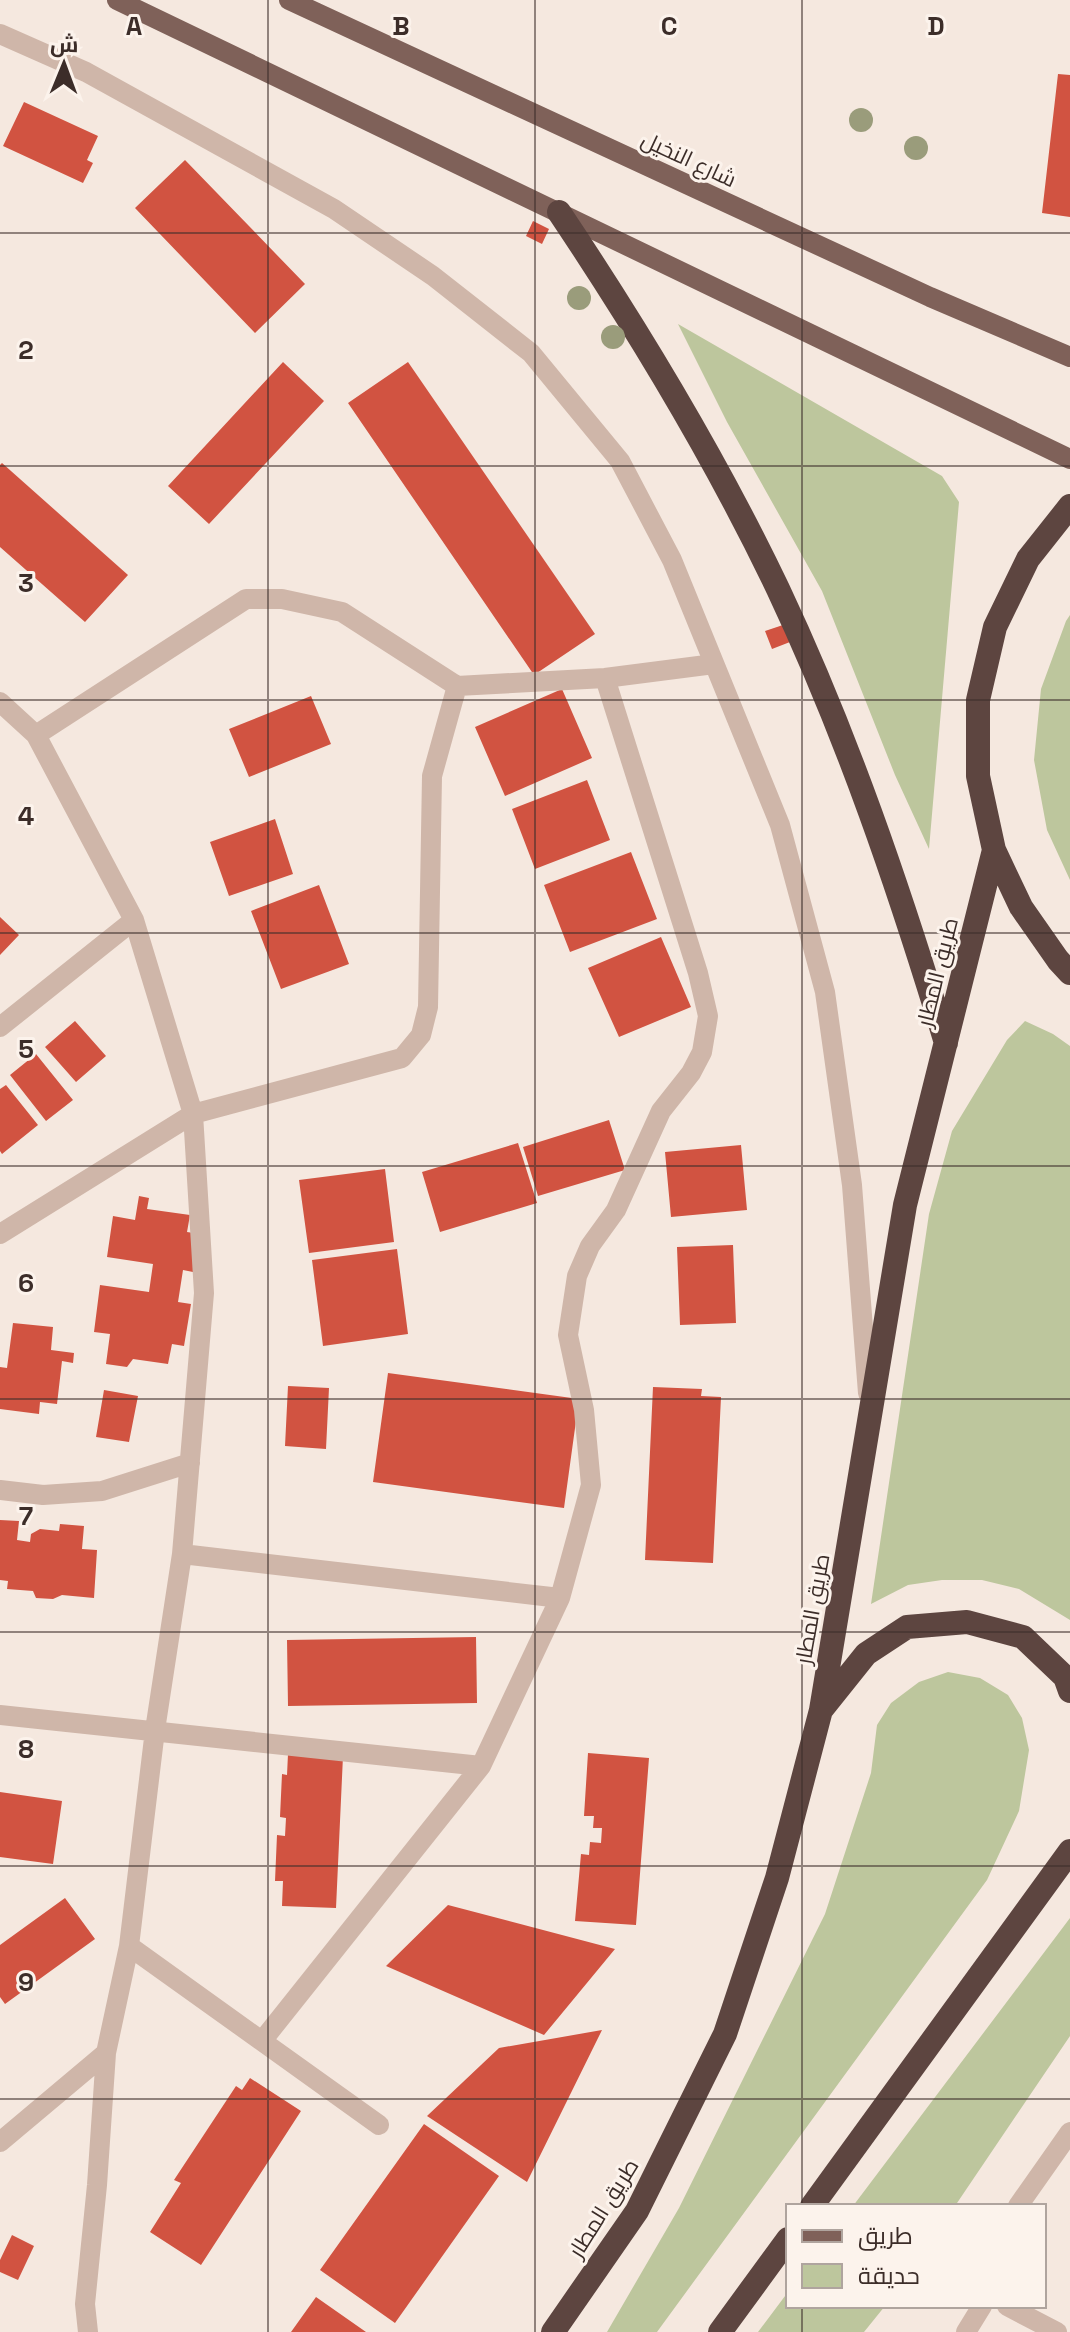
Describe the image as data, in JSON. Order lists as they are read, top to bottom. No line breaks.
{"streets":{"highway":["طريق المطار"],"main road":["شارع النخيل"]},"legend":["طريق","حديقة"],"north":"top","grid":{"columns":["A","B","C","D"],"rows":["2","3","4","5","6","7","8","9"]}}
